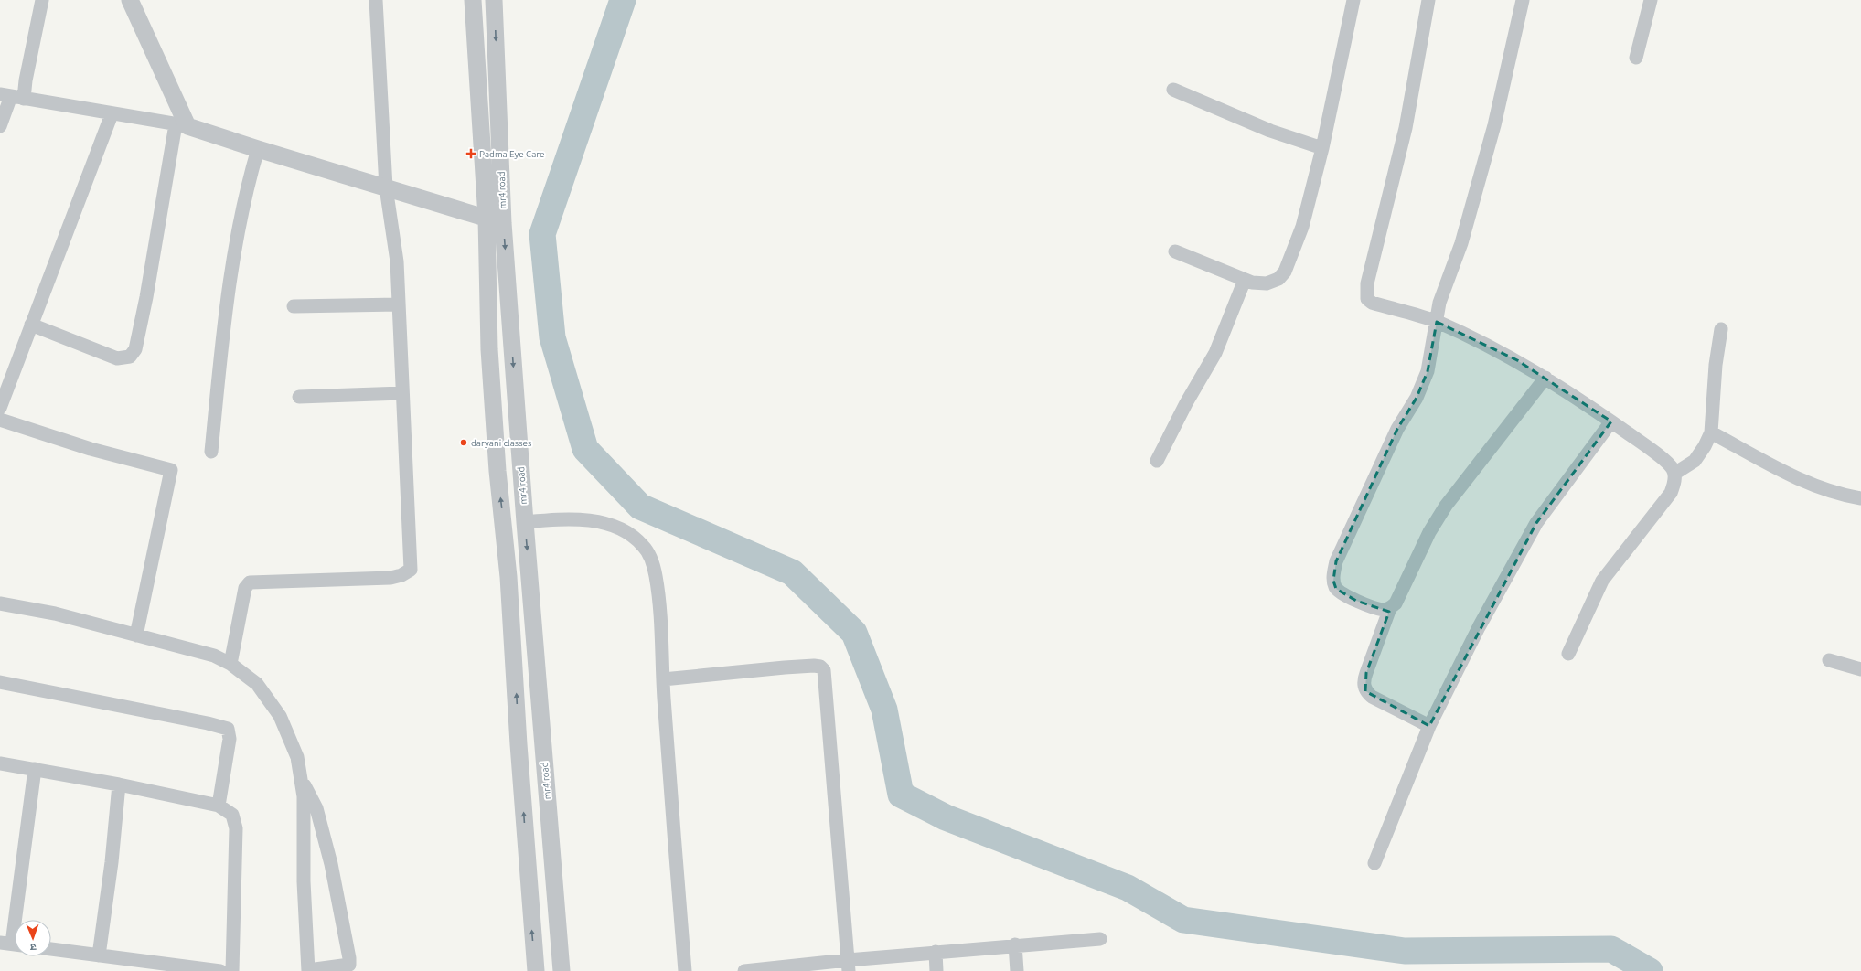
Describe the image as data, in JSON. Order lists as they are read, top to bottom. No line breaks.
{"streets":{"street":["mr4 road"]},"places":{"health":["Padma Eye Care"],"other":["daryani classes"]},"north":"bottom"}
